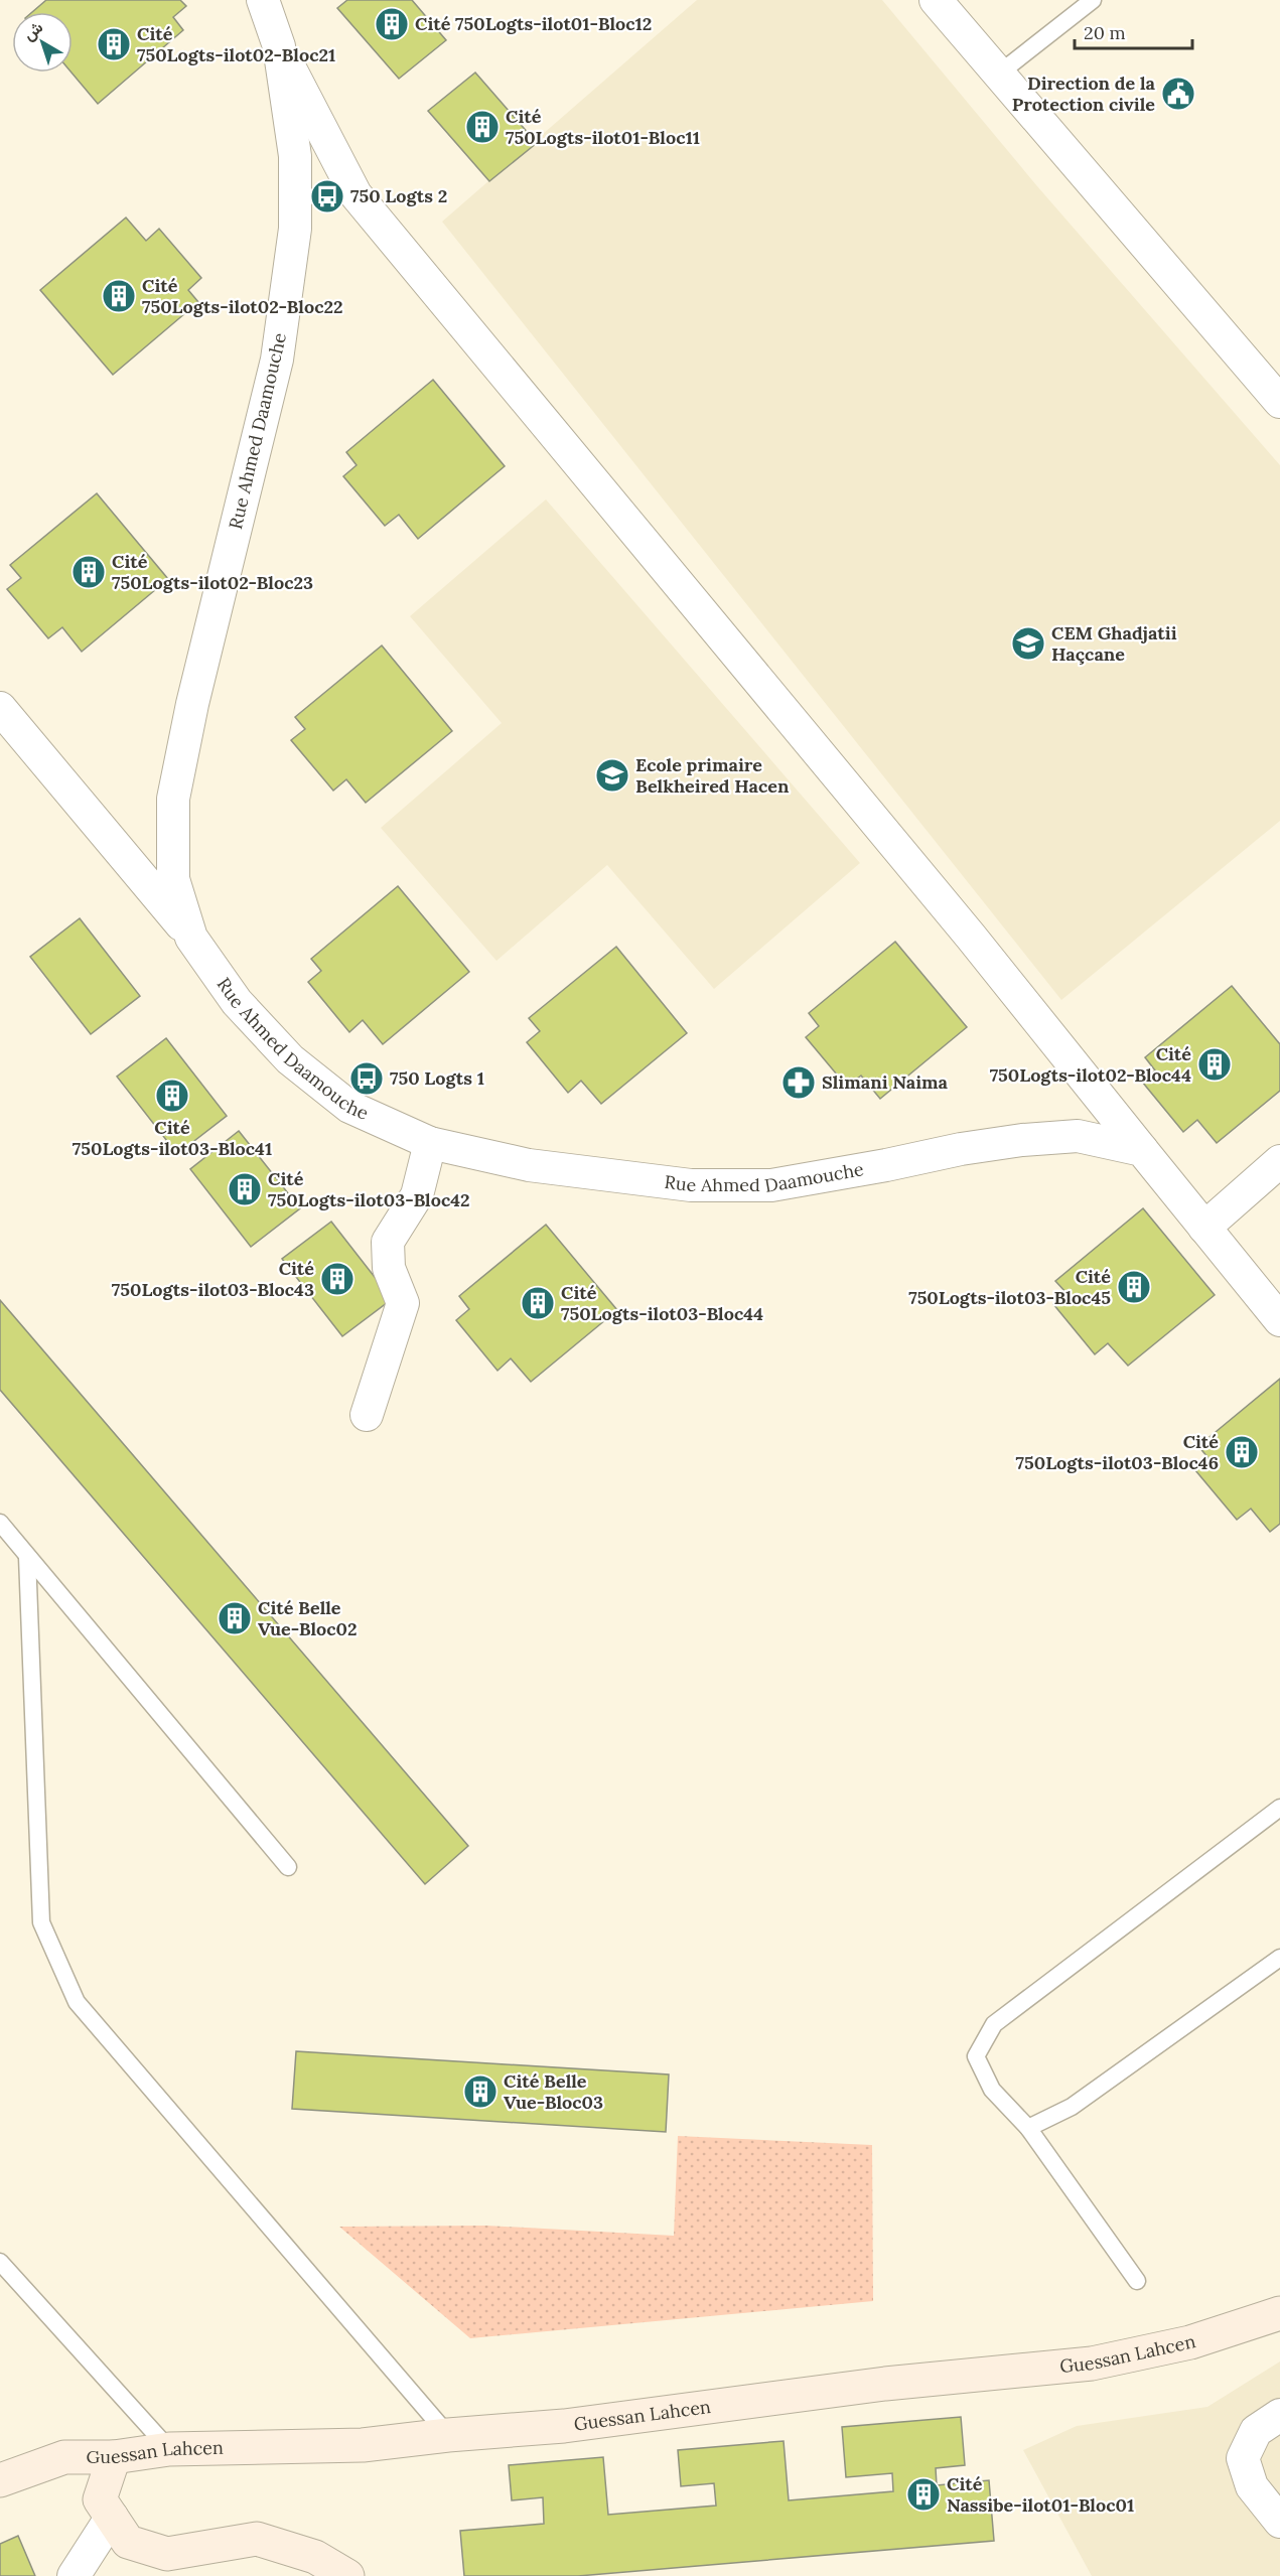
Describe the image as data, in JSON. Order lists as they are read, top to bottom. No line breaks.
{"streets":{"main road":["Guessan Lahcen"],"street":["Rue Ahmed Daamouche"]},"places":{"building":["Cité 750Logts-ilot01-Bloc12","Cité 750Logts-ilot02-Bloc21","Cité 750Logts-ilot01-Bloc11","Cité 750Logts-ilot02-Bloc22","Cité 750Logts-ilot02-Bloc23","Cité 750Logts-ilot02-Bloc44","Cité 750Logts-ilot03-Bloc41","Cité 750Logts-ilot03-Bloc42","Cité 750Logts-ilot03-Bloc43","Cité 750Logts-ilot03-Bloc45","Cité 750Logts-ilot03-Bloc44","Cité 750Logts-ilot03-Bloc46","Cité Belle Vue-Bloc02","Cité Belle Vue-Bloc03","Cité Nassibe-ilot01-Bloc01"],"public building":["Direction de la Protection civile"],"bus stop":["750 Logts 2","750 Logts 1"],"school or university":["CEM Ghadjatii Haçcane","Ecole primaire Belkheired Hacen"],"pharmacy":["Slimani Naima"]},"scale_bar":"20 m","north":"top left"}
